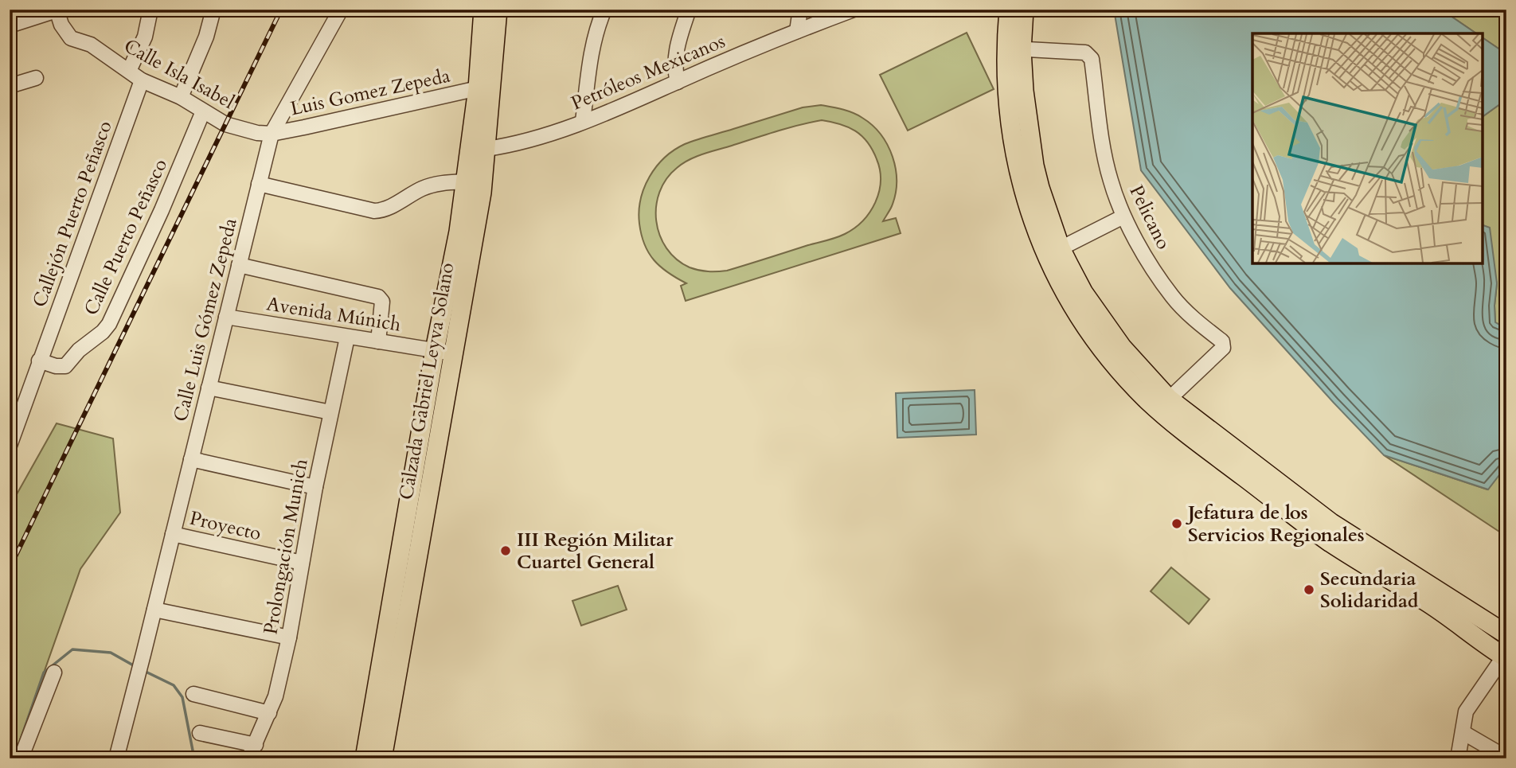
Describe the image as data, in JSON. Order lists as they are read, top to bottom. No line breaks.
{"streets":{"main road":["Calzada Gabriel Leyva Solano"],"street":["Petróleos Mexicanos","Calle Isla Isabel","Luis Gomez Zepeda","Callejón Puerto Peñasco","Pelicano","Calle Puerto Peñasco","Avenida Múnich","Calle Luis Gómez Zepeda","Proyecto","Prolongación Munich"]},"crossings":[["Petróleos Mexicanos","Calzada Gabriel Leyva Solano"],["Calle Isla Isabel","Luis Gomez Zepeda"],["Calle Isla Isabel","Callejón Puerto Peñasco"],["Calle Isla Isabel","Calle Puerto Peñasco"],["Calle Isla Isabel","Calle Luis Gómez Zepeda"],["Luis Gomez Zepeda","Calle Luis Gómez Zepeda"],["Callejón Puerto Peñasco","Calle Puerto Peñasco"],["Avenida Múnich","Calle Luis Gómez Zepeda"],["Avenida Múnich","Calzada Gabriel Leyva Solano"],["Avenida Múnich","Prolongación Munich"],["Calle Luis Gómez Zepeda","Proyecto"],["Proyecto","Prolongación Munich"]],"places":["Jefatura de los Servicios Regionales","III Región Militar Cuartel General","Secundaria Solidaridad"]}
